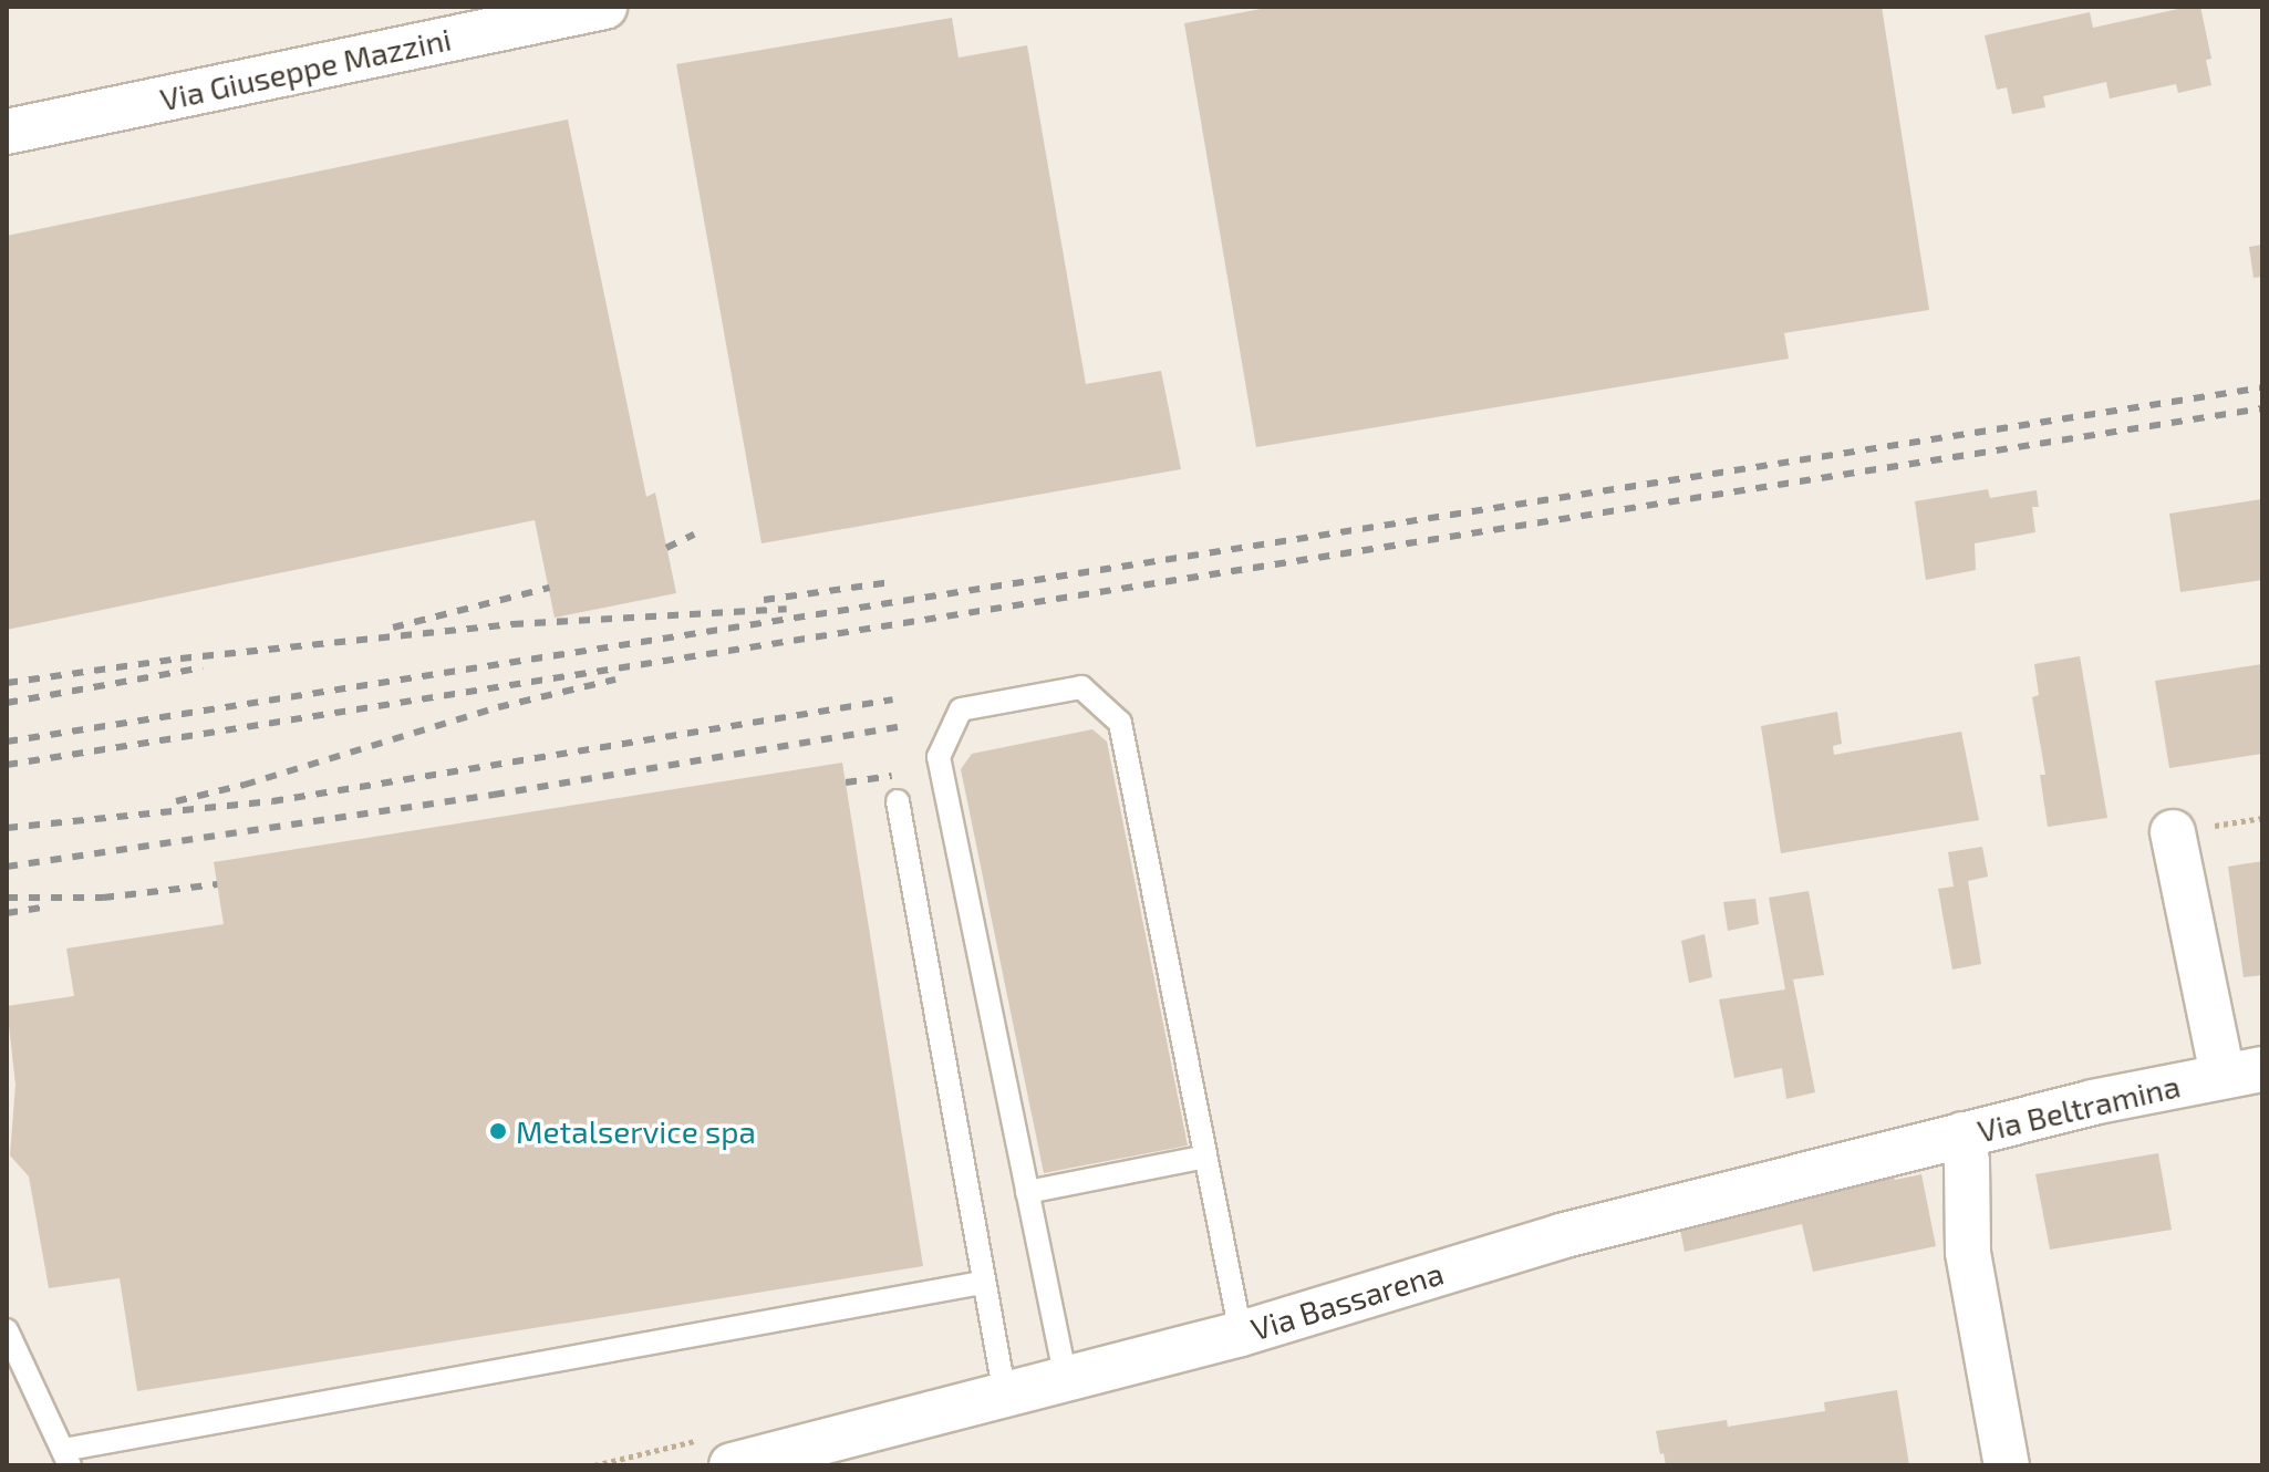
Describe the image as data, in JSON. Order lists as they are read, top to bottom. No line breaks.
{"streets":{"street":["Via Giuseppe Mazzini","Via Beltramina","Via Bassarena"]},"crossings":[["Via Beltramina","Via Bassarena"]],"places":["Metalservice spa"]}
